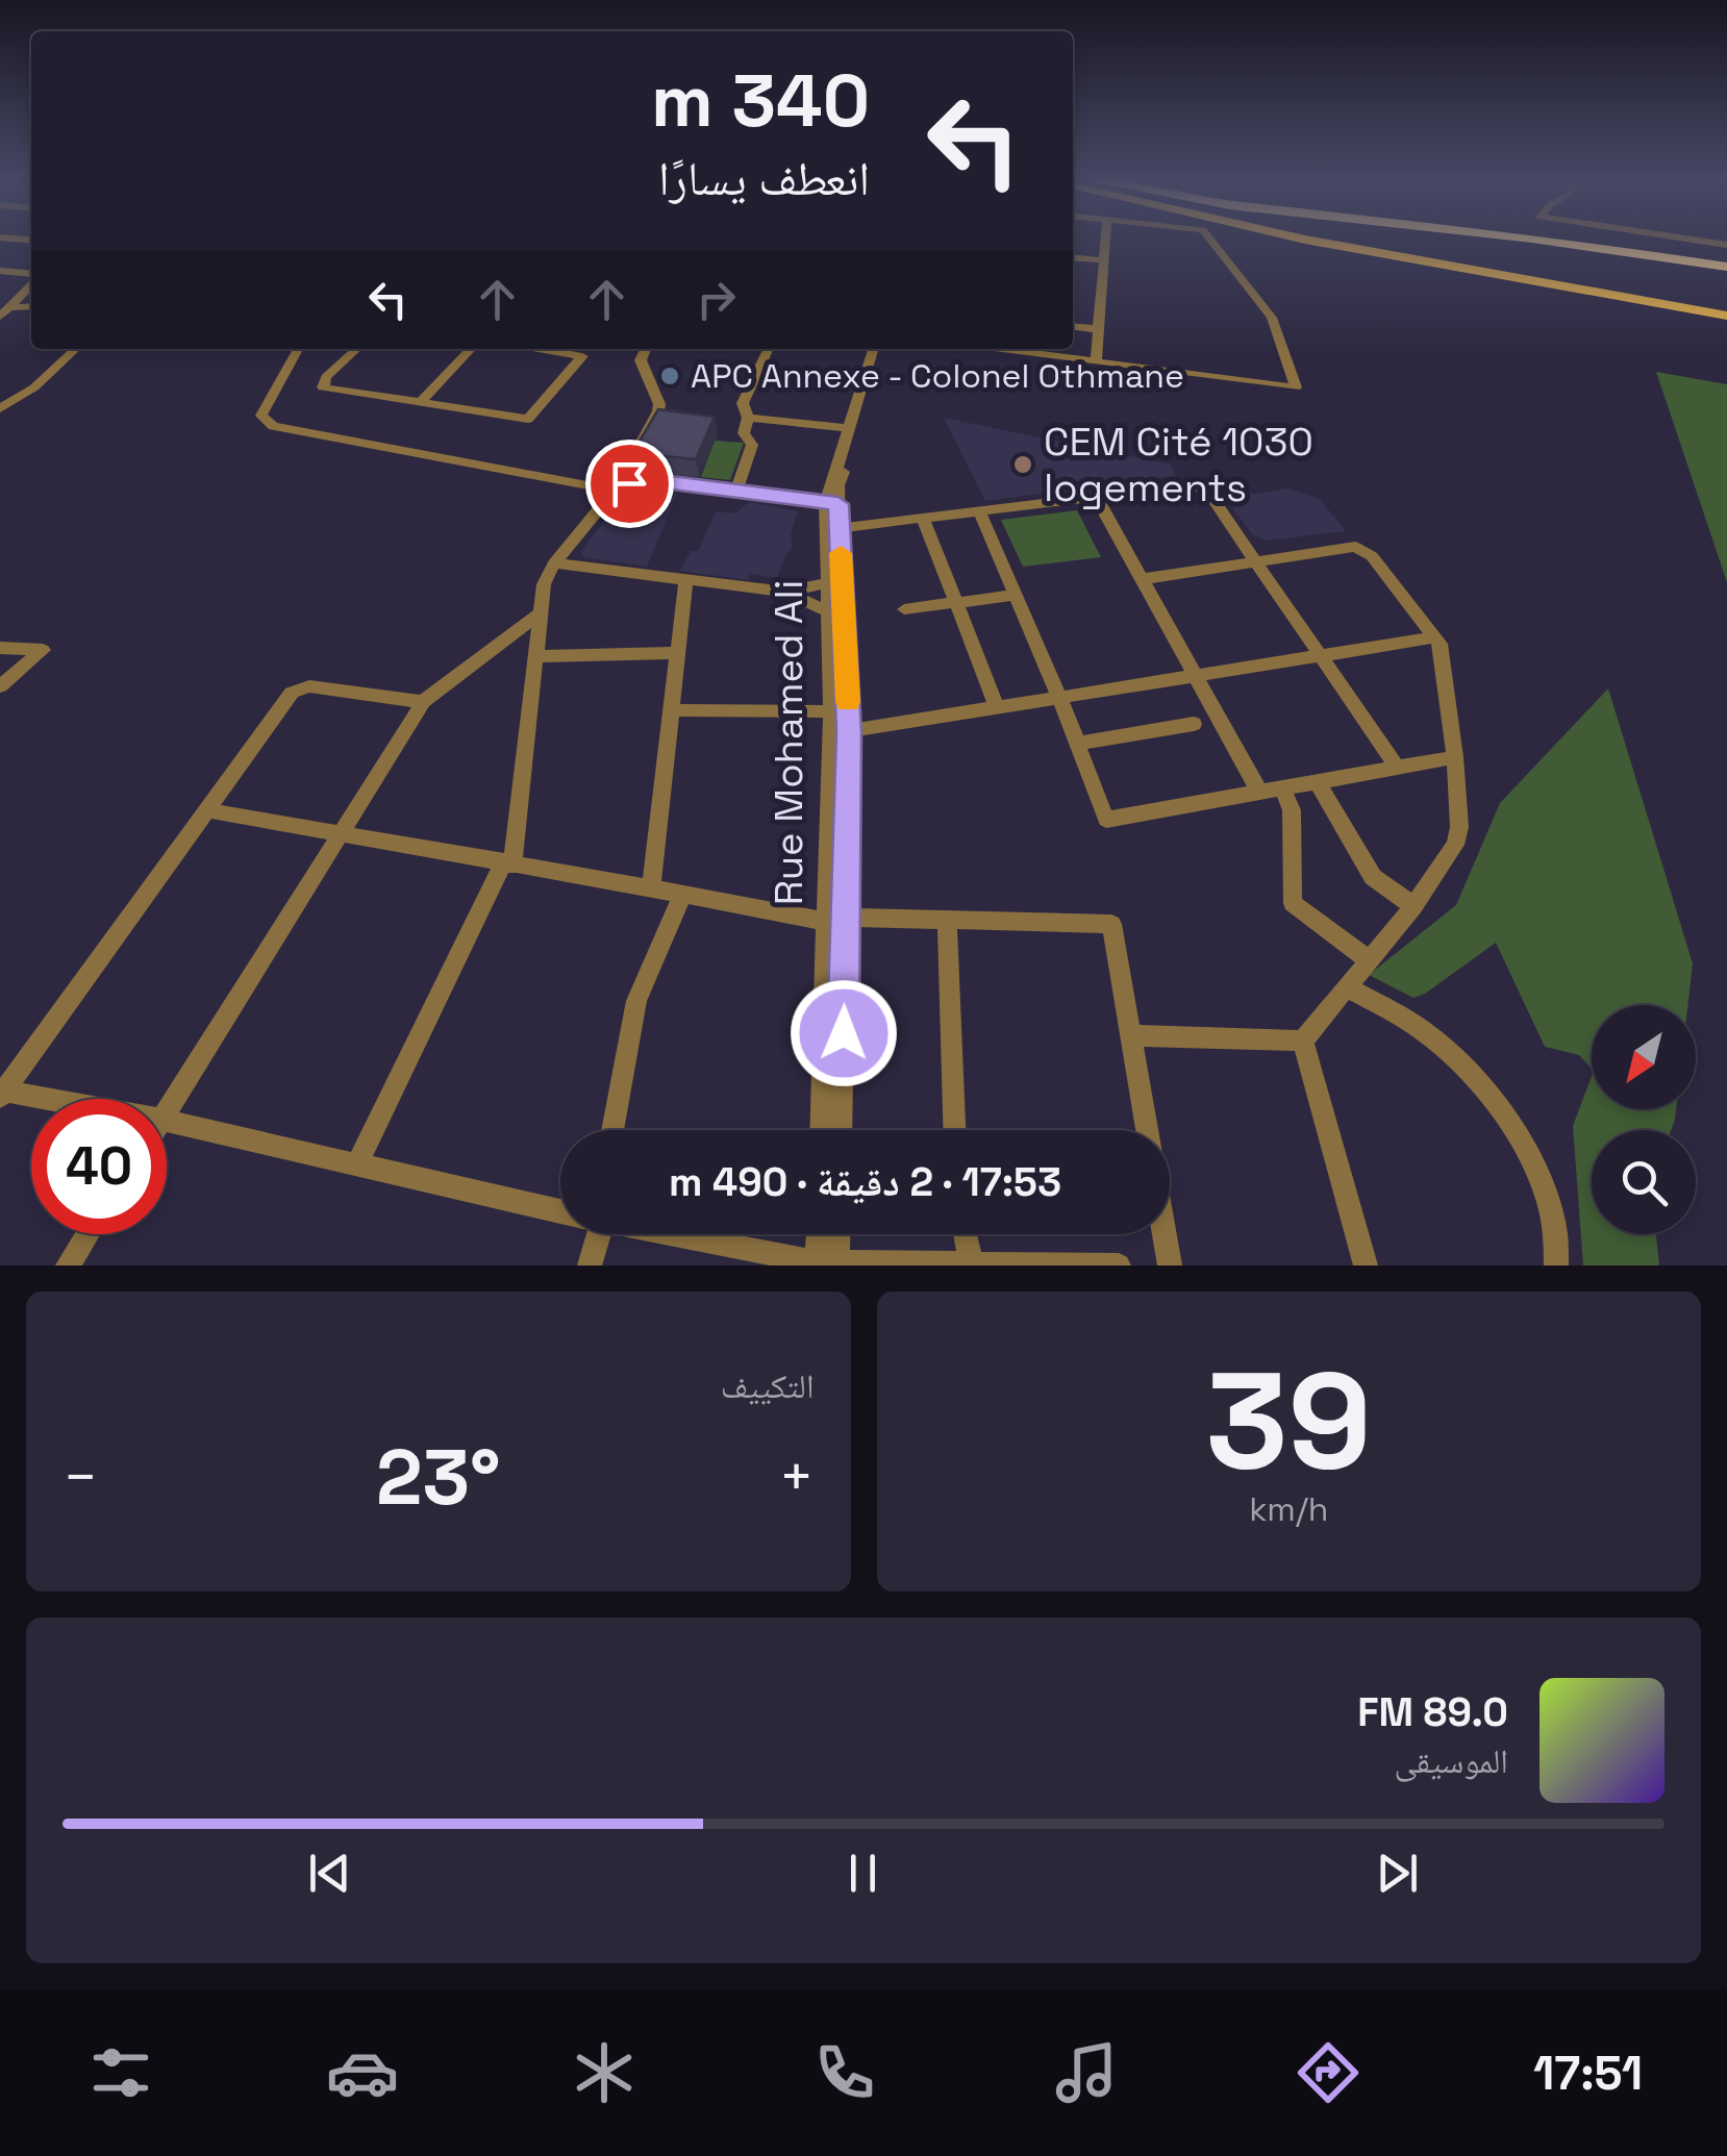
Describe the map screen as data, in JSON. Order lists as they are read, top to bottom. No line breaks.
{"streets":{"street":["Rue Mohamed Ali"]},"places":["APC Annexe - Colonel Othmane","CEM Cité 1030 logements"],"north":"bottom left","page":{"turn":["340 m","انعطف يسارًا"],"limit":"40","trip":"17:53 · 2 دقيقة · 490 m","tile":[["39","km/h"],"التكييف"],"heat":["−","23°","+"],"song":["89.0 FM","الموسيقى"],"tabs":"17:51"}}
